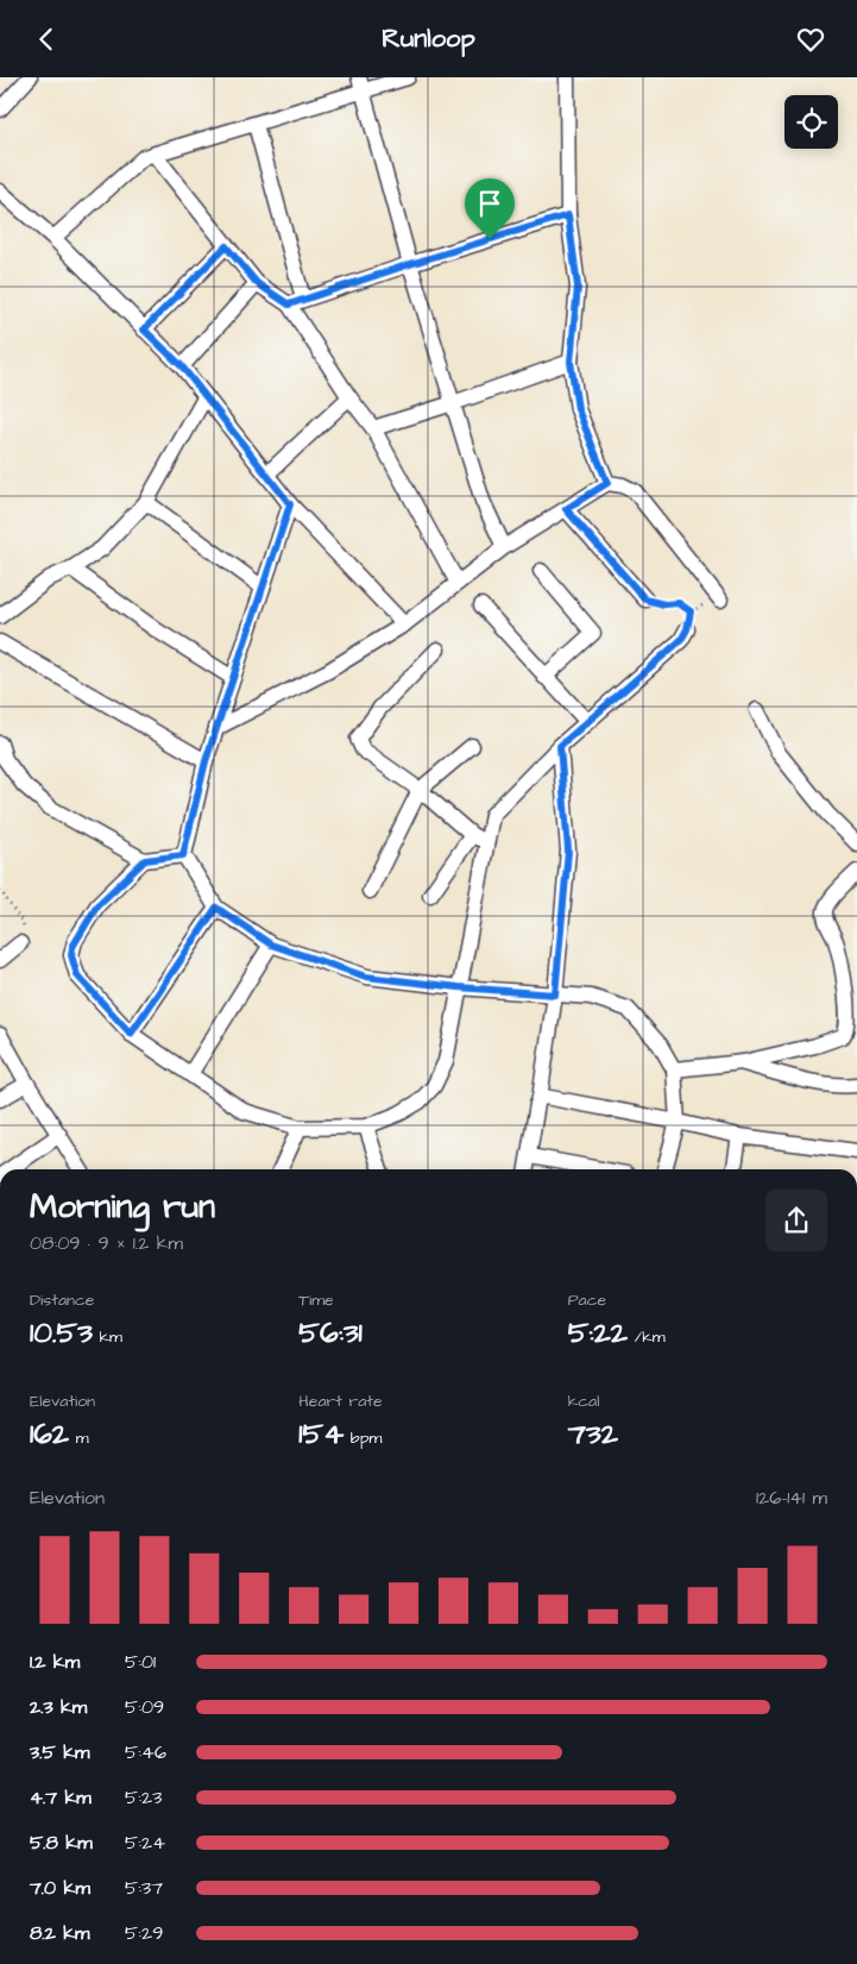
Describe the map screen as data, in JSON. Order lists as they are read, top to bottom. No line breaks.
{"page":{"header":"Runloop","heading":["Morning run","08:09 · 9 × 1.2 km"],"stats":[["Distance","10.53 km"],["Time","56:31"],["Pace","5:22 /km"],["Elevation","162 m"],["Heart rate","154 bpm"],["kcal","732"]],"chart":["Elevation","126–141 m"],"list":[{"name":"1.2 km","note":"5:01"},{"name":"2.3 km","note":"5:09"},{"name":"3.5 km","note":"5:46"},{"name":"4.7 km","note":"5:23"},{"name":"5.8 km","note":"5:24"},{"name":"7.0 km","note":"5:37"},{"name":"8.2 km","note":"5:29"}]}}
